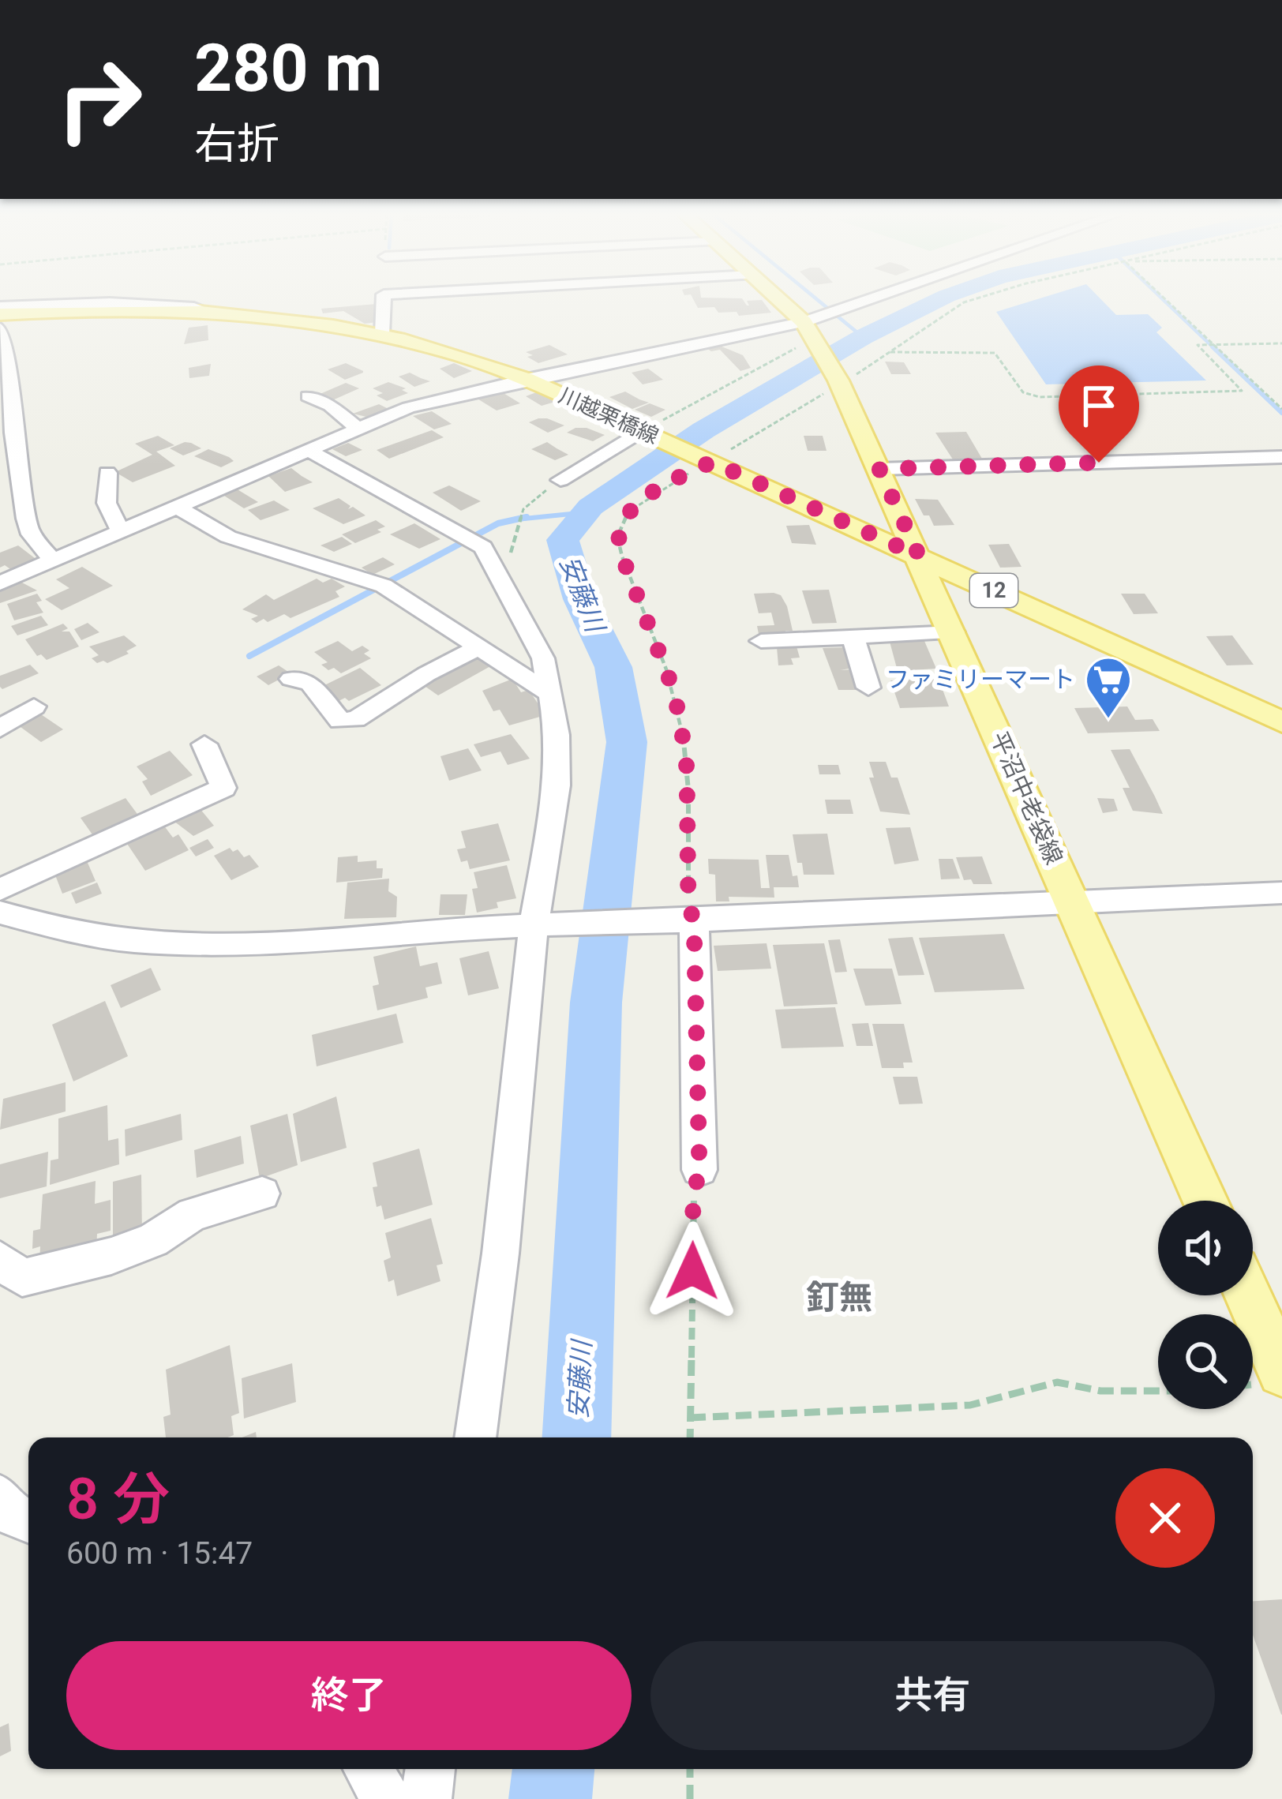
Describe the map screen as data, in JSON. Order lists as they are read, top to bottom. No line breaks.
{"streets":{"main road":["川越栗橋線","12","平沼中老袋線"]},"crossings":[["川越栗橋線","平沼中老袋線"]],"districts":["釘無"],"water":["安藤川"],"places":{"supermarket":["ファミリーマート"]},"page":{"turn":["280 m","右折"],"heading":["8 分","600 m · 15:47"],"buttons":["終了","共有"]}}
